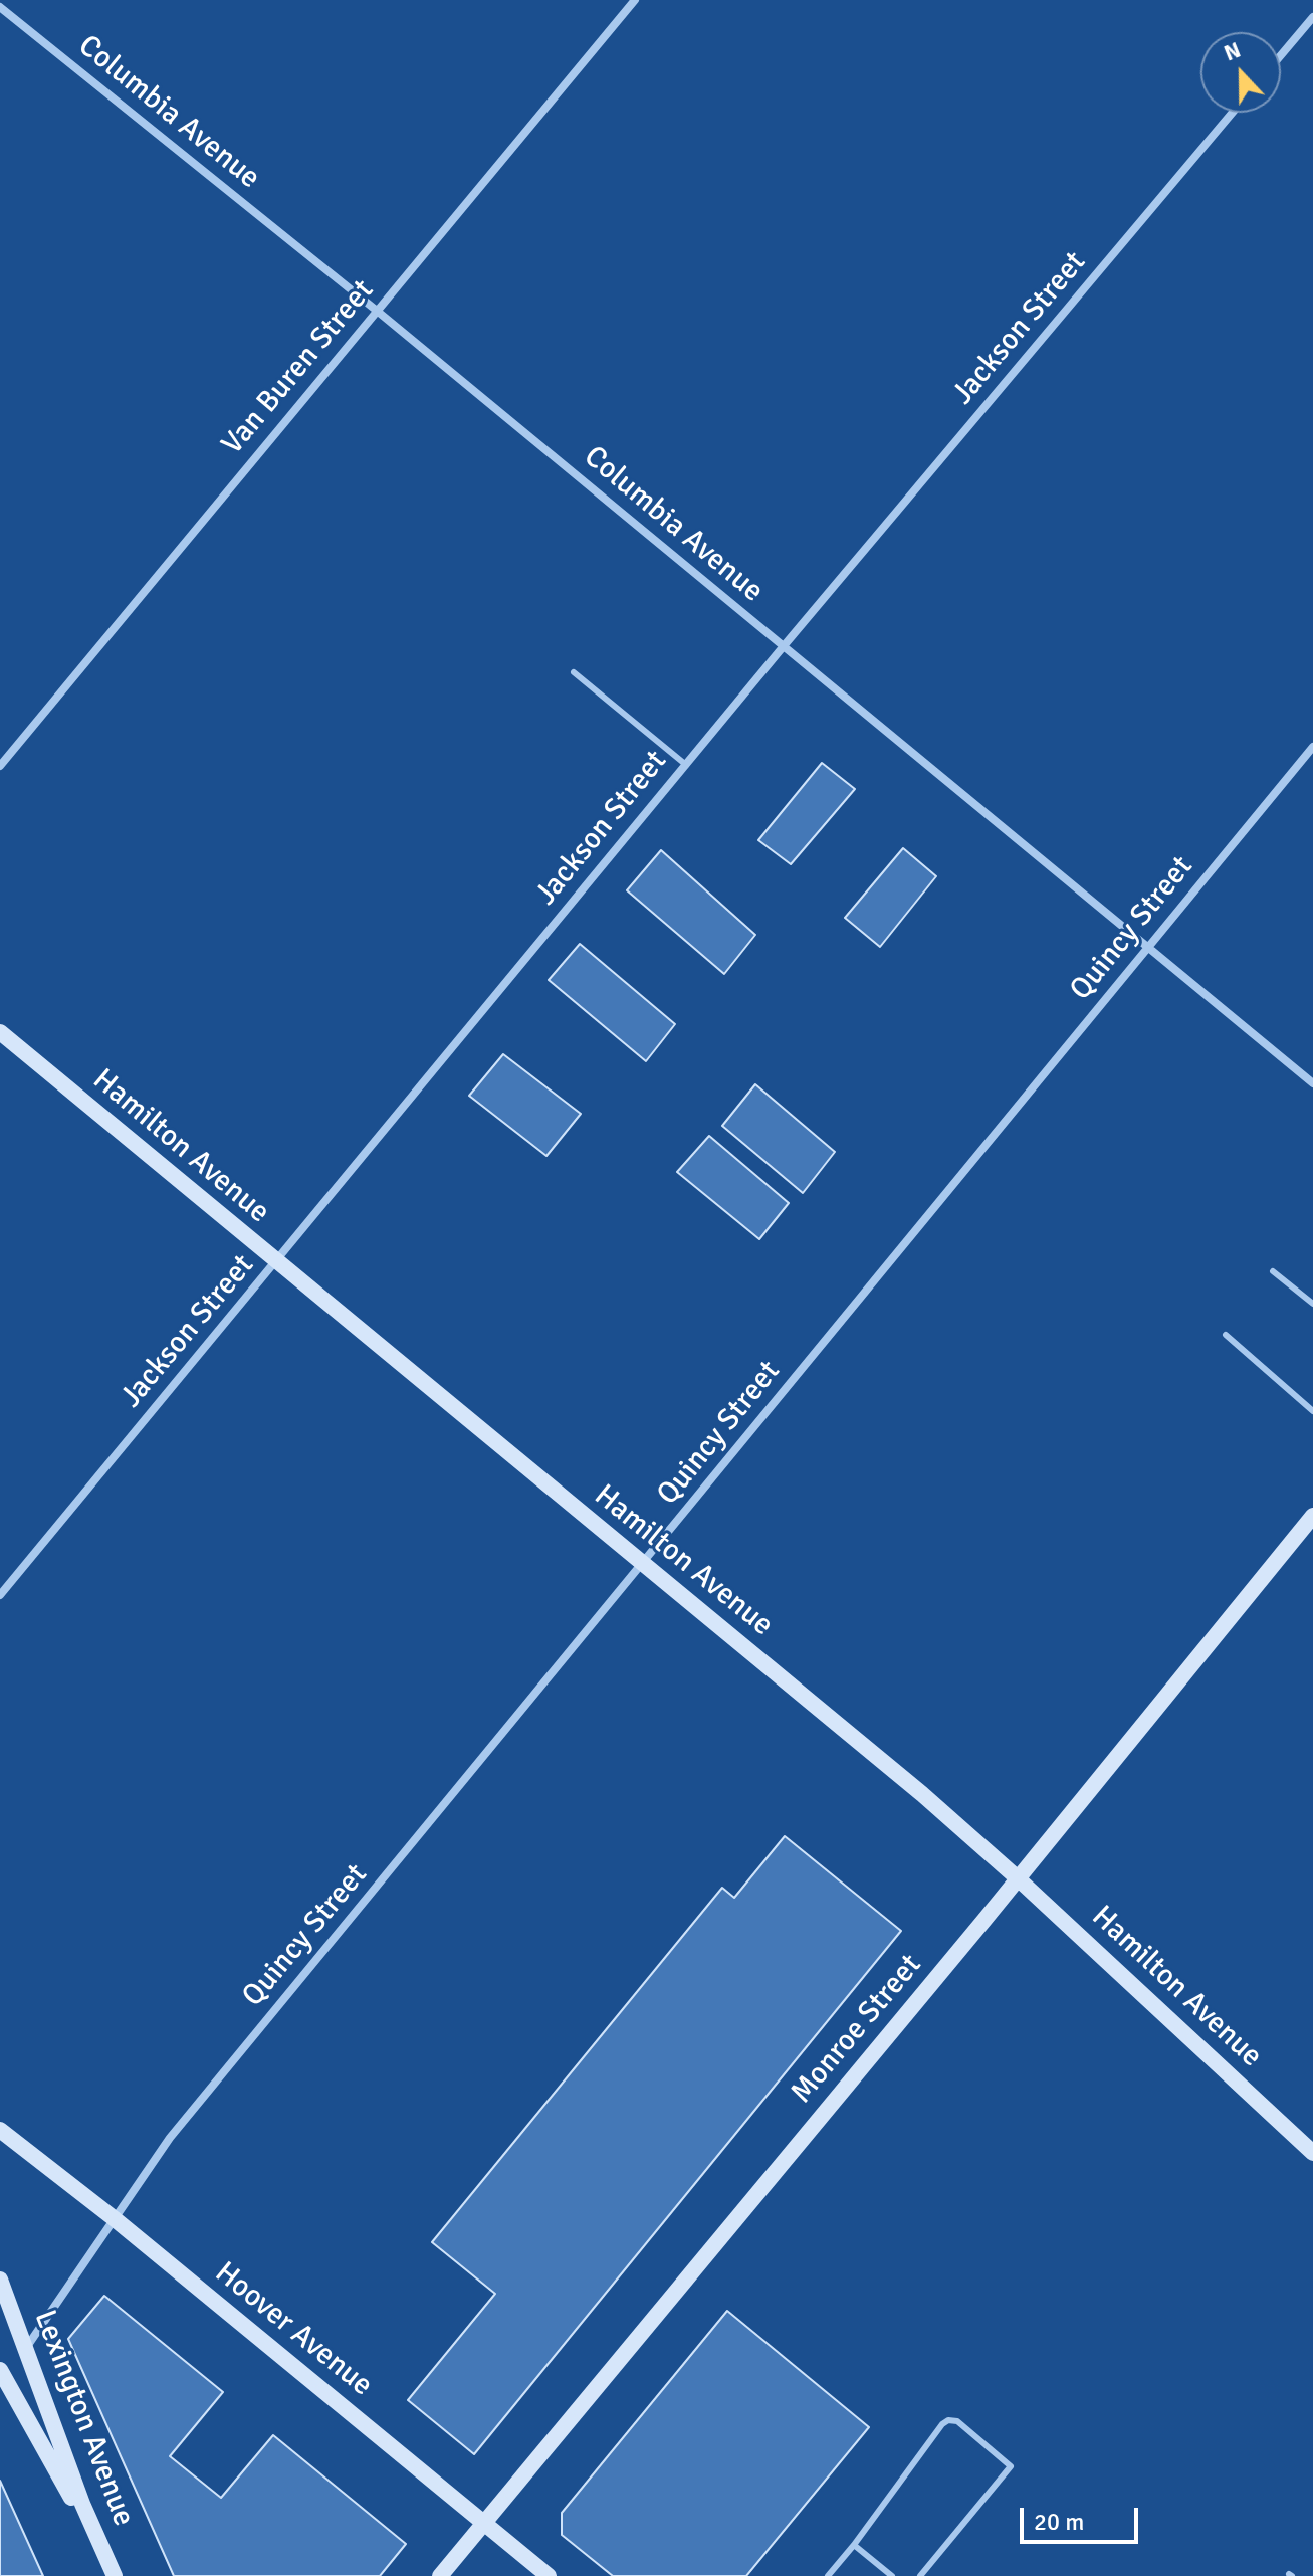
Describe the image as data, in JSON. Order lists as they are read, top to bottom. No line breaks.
{"streets":{"main road":["Hamilton Avenue","Monroe Street","Hoover Avenue","Lexington Avenue"],"street":["Columbia Avenue","Jackson Street","Van Buren Street","Quincy Street"]},"crossings":[["Columbia Avenue","Jackson Street"],["Columbia Avenue","Van Buren Street"],["Columbia Avenue","Quincy Street"],["Jackson Street","Hamilton Avenue"],["Quincy Street","Hamilton Avenue"],["Quincy Street","Hoover Avenue"],["Quincy Street","Lexington Avenue"],["Hamilton Avenue","Monroe Street"],["Monroe Street","Hoover Avenue"]],"scale_bar":"20 m","north":"top"}
